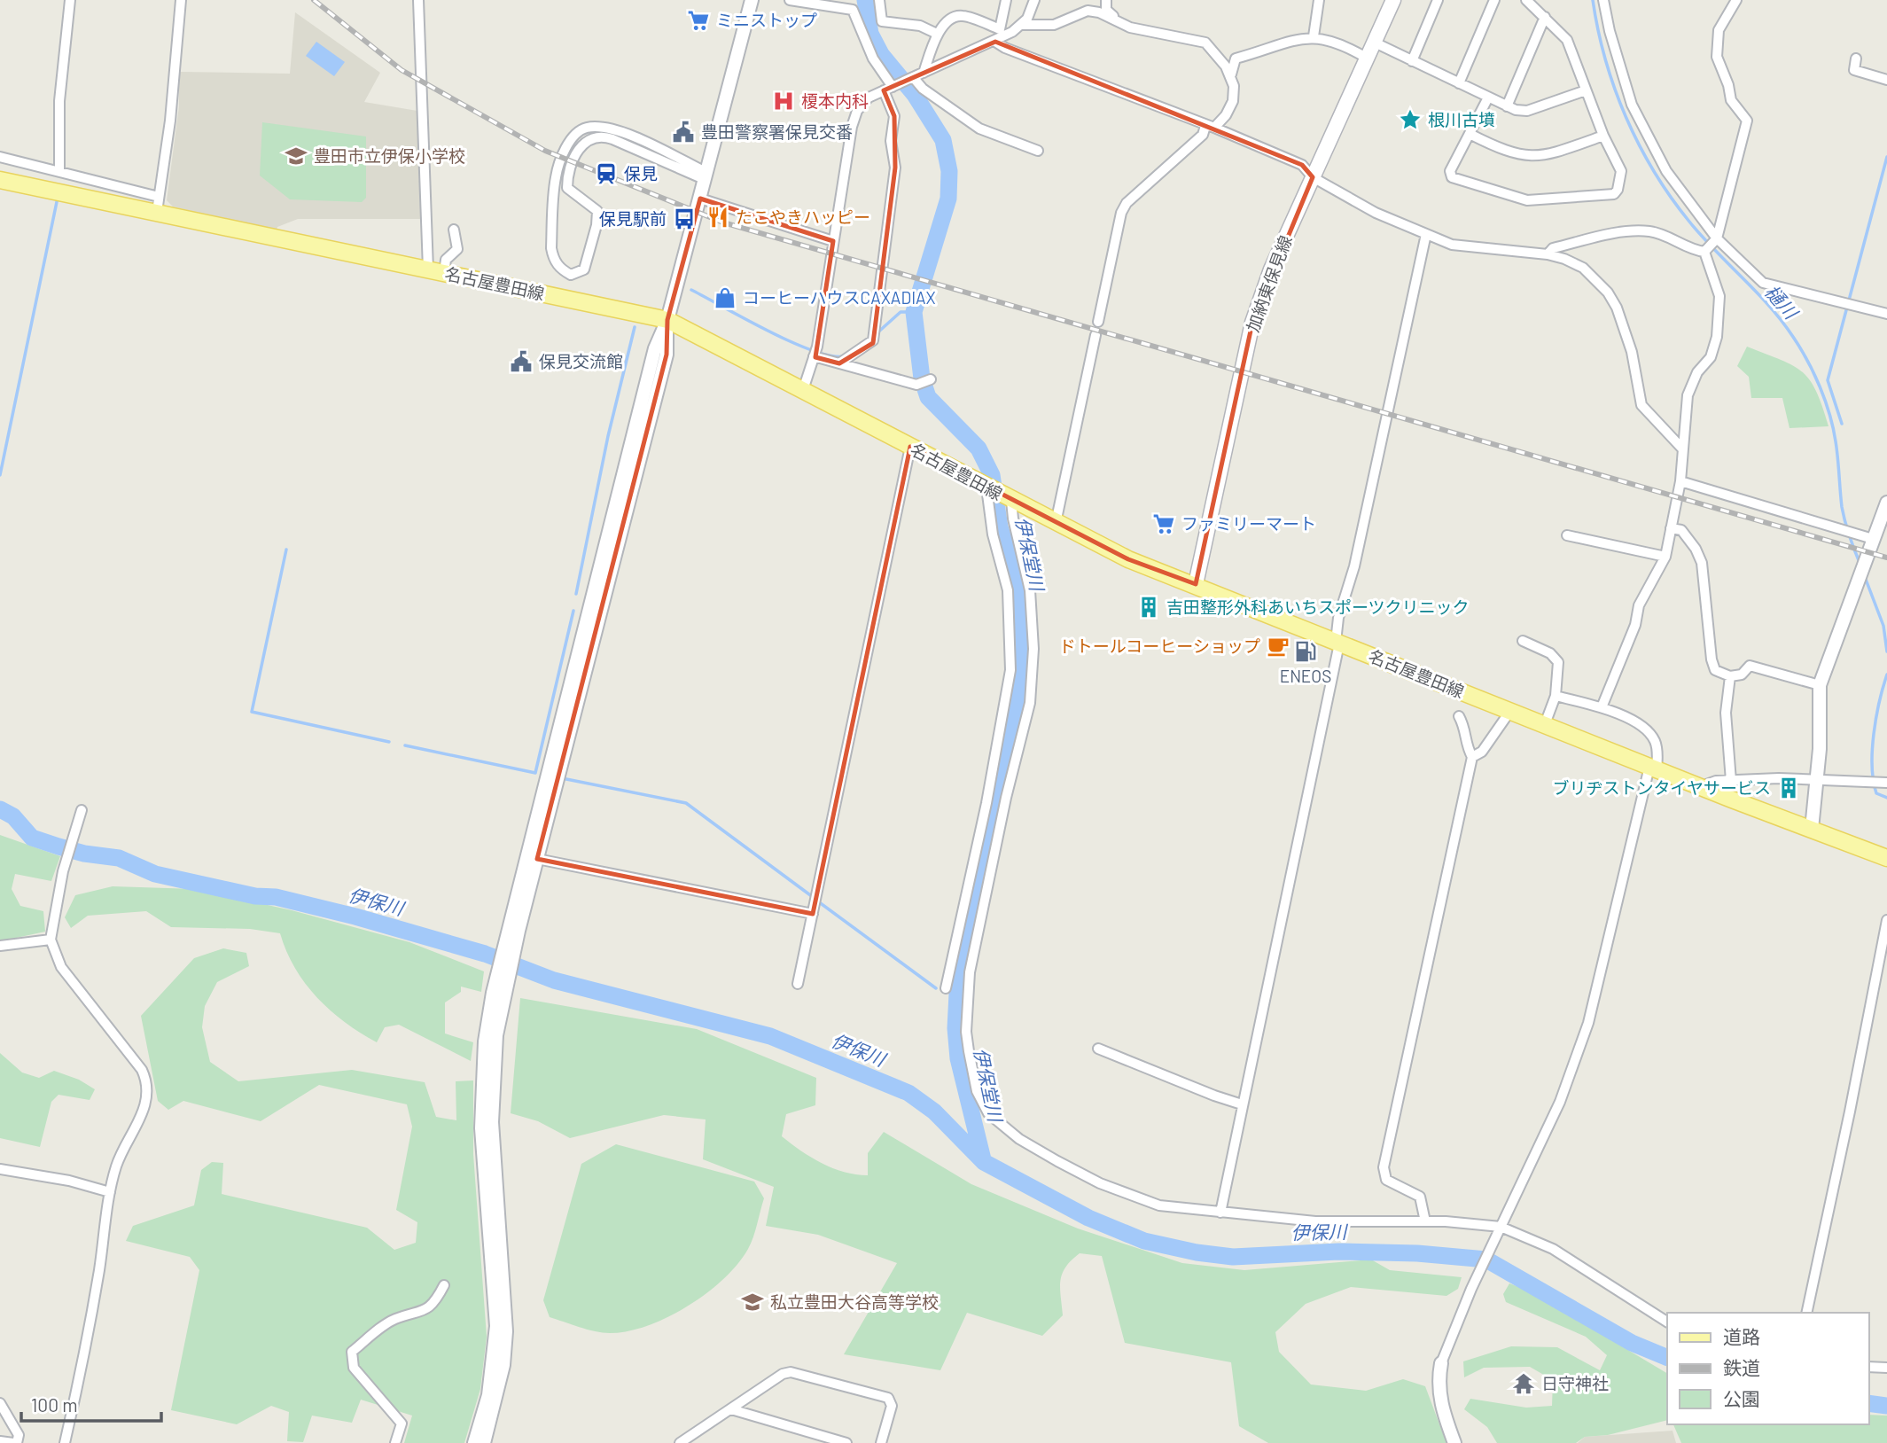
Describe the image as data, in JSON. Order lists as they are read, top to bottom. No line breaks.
{"streets":{"main road":["名古屋豊田線","加納東保見線"]},"crossings":[["名古屋豊田線","加納東保見線"]],"water":["樋川","伊保堂川","伊保川"],"places":{"supermarket":["ミニストップ","ファミリーマート"],"hospital":["榎本内科"],"place":["根川古墳"],"public building":["豊田警察署保見交番","保見交流館"],"school or university":["豊田市立伊保小学校","私立豊田大谷高等学校"],"station":["保見"],"restaurant":["たこやきハッピー"],"bus stop":["保見駅前"],"shop":["コーヒーハウスCAXADIAX"],"building":["吉田整形外科あいちスポーツクリニック","ブリヂストンタイヤサービス"],"cafe":["ドトールコーヒーショップ"],"fuel station":["ENEOS"],"temple":["日守神社"]},"legend":["道路","鉄道","公園"],"scale_bar":"100 m"}
